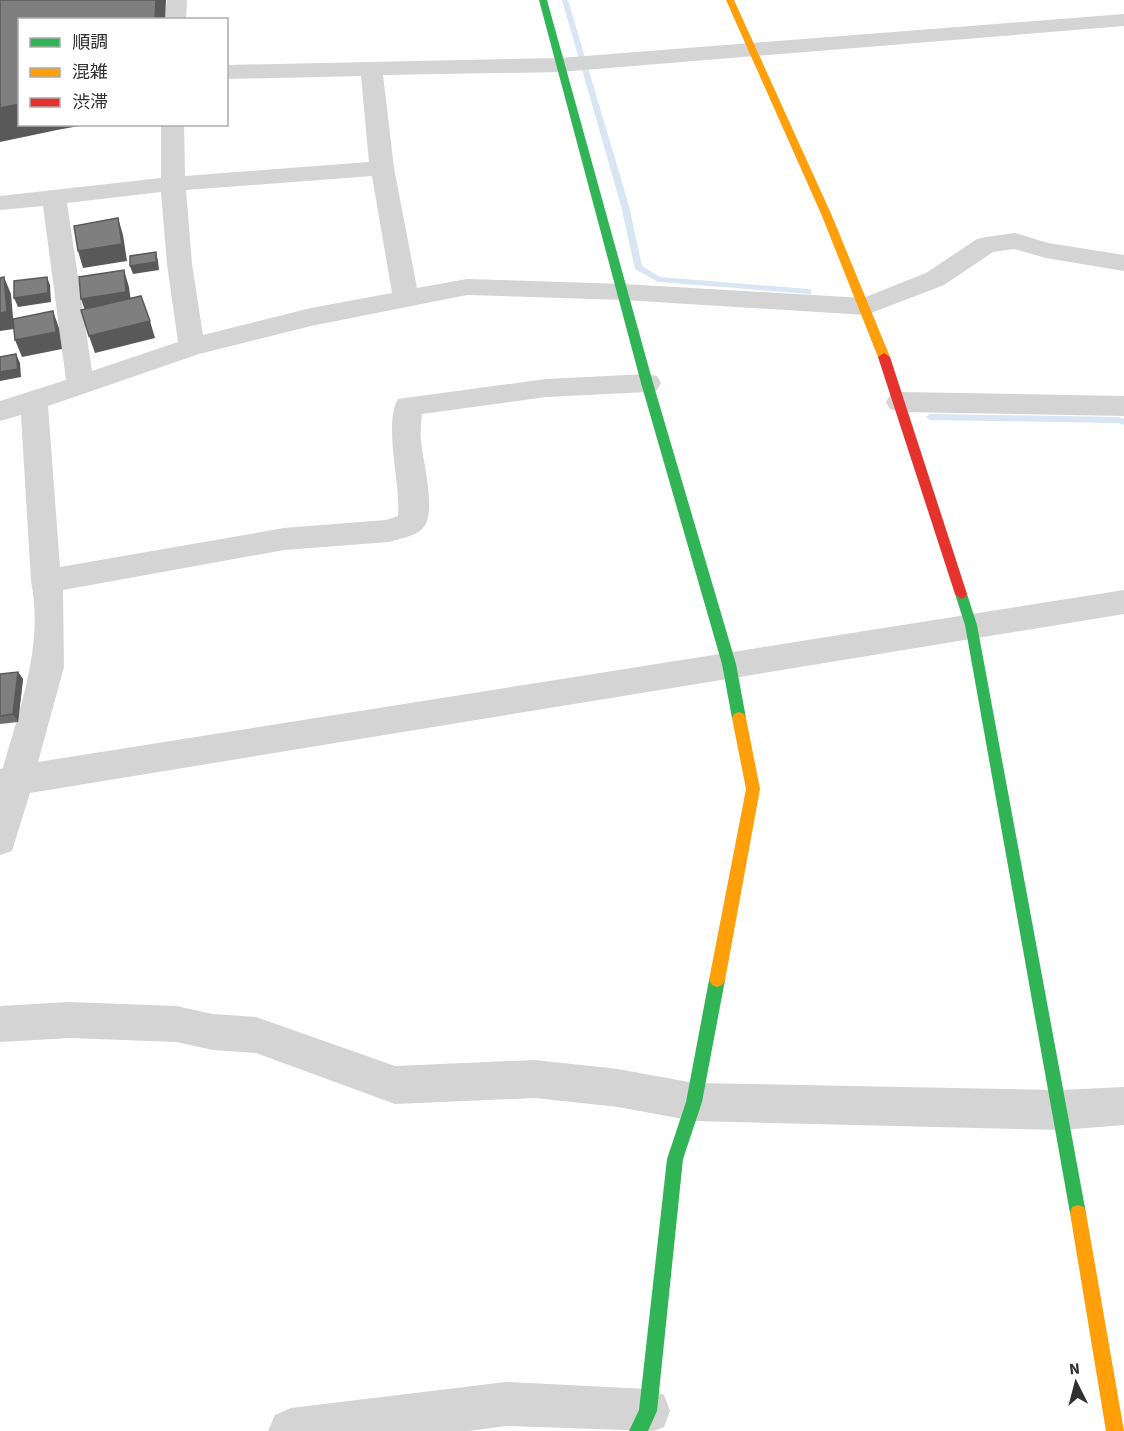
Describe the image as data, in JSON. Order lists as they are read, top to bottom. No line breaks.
{"legend":["順調","混雑","渋滞"],"north":"top"}
